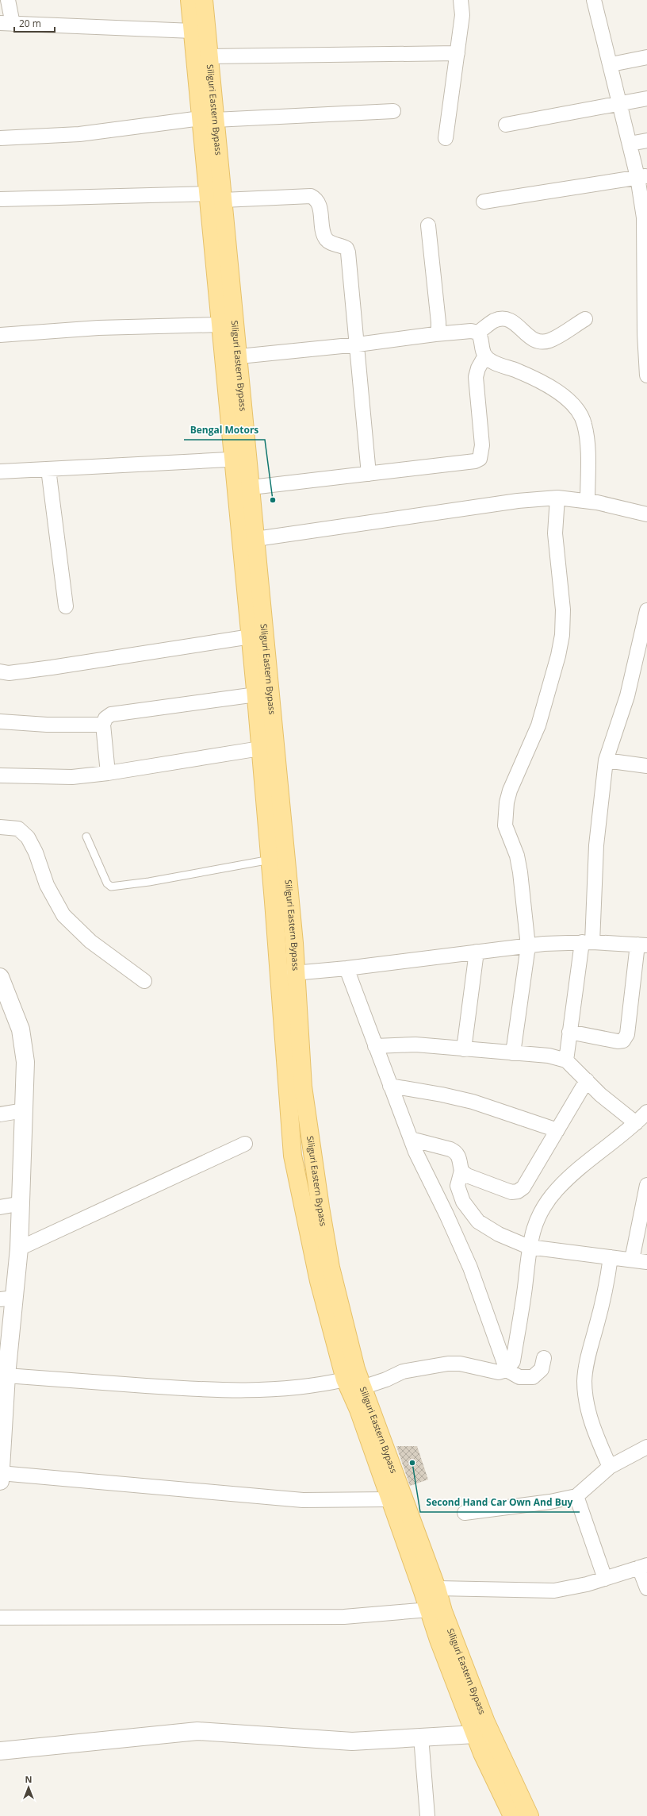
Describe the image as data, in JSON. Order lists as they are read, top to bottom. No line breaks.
{"streets":{"main road":["Siliguri Eastern Bypass"]},"places":["Bengal Motors","Second Hand Car Own And Buy"],"scale_bar":"20 m","north":"top"}
